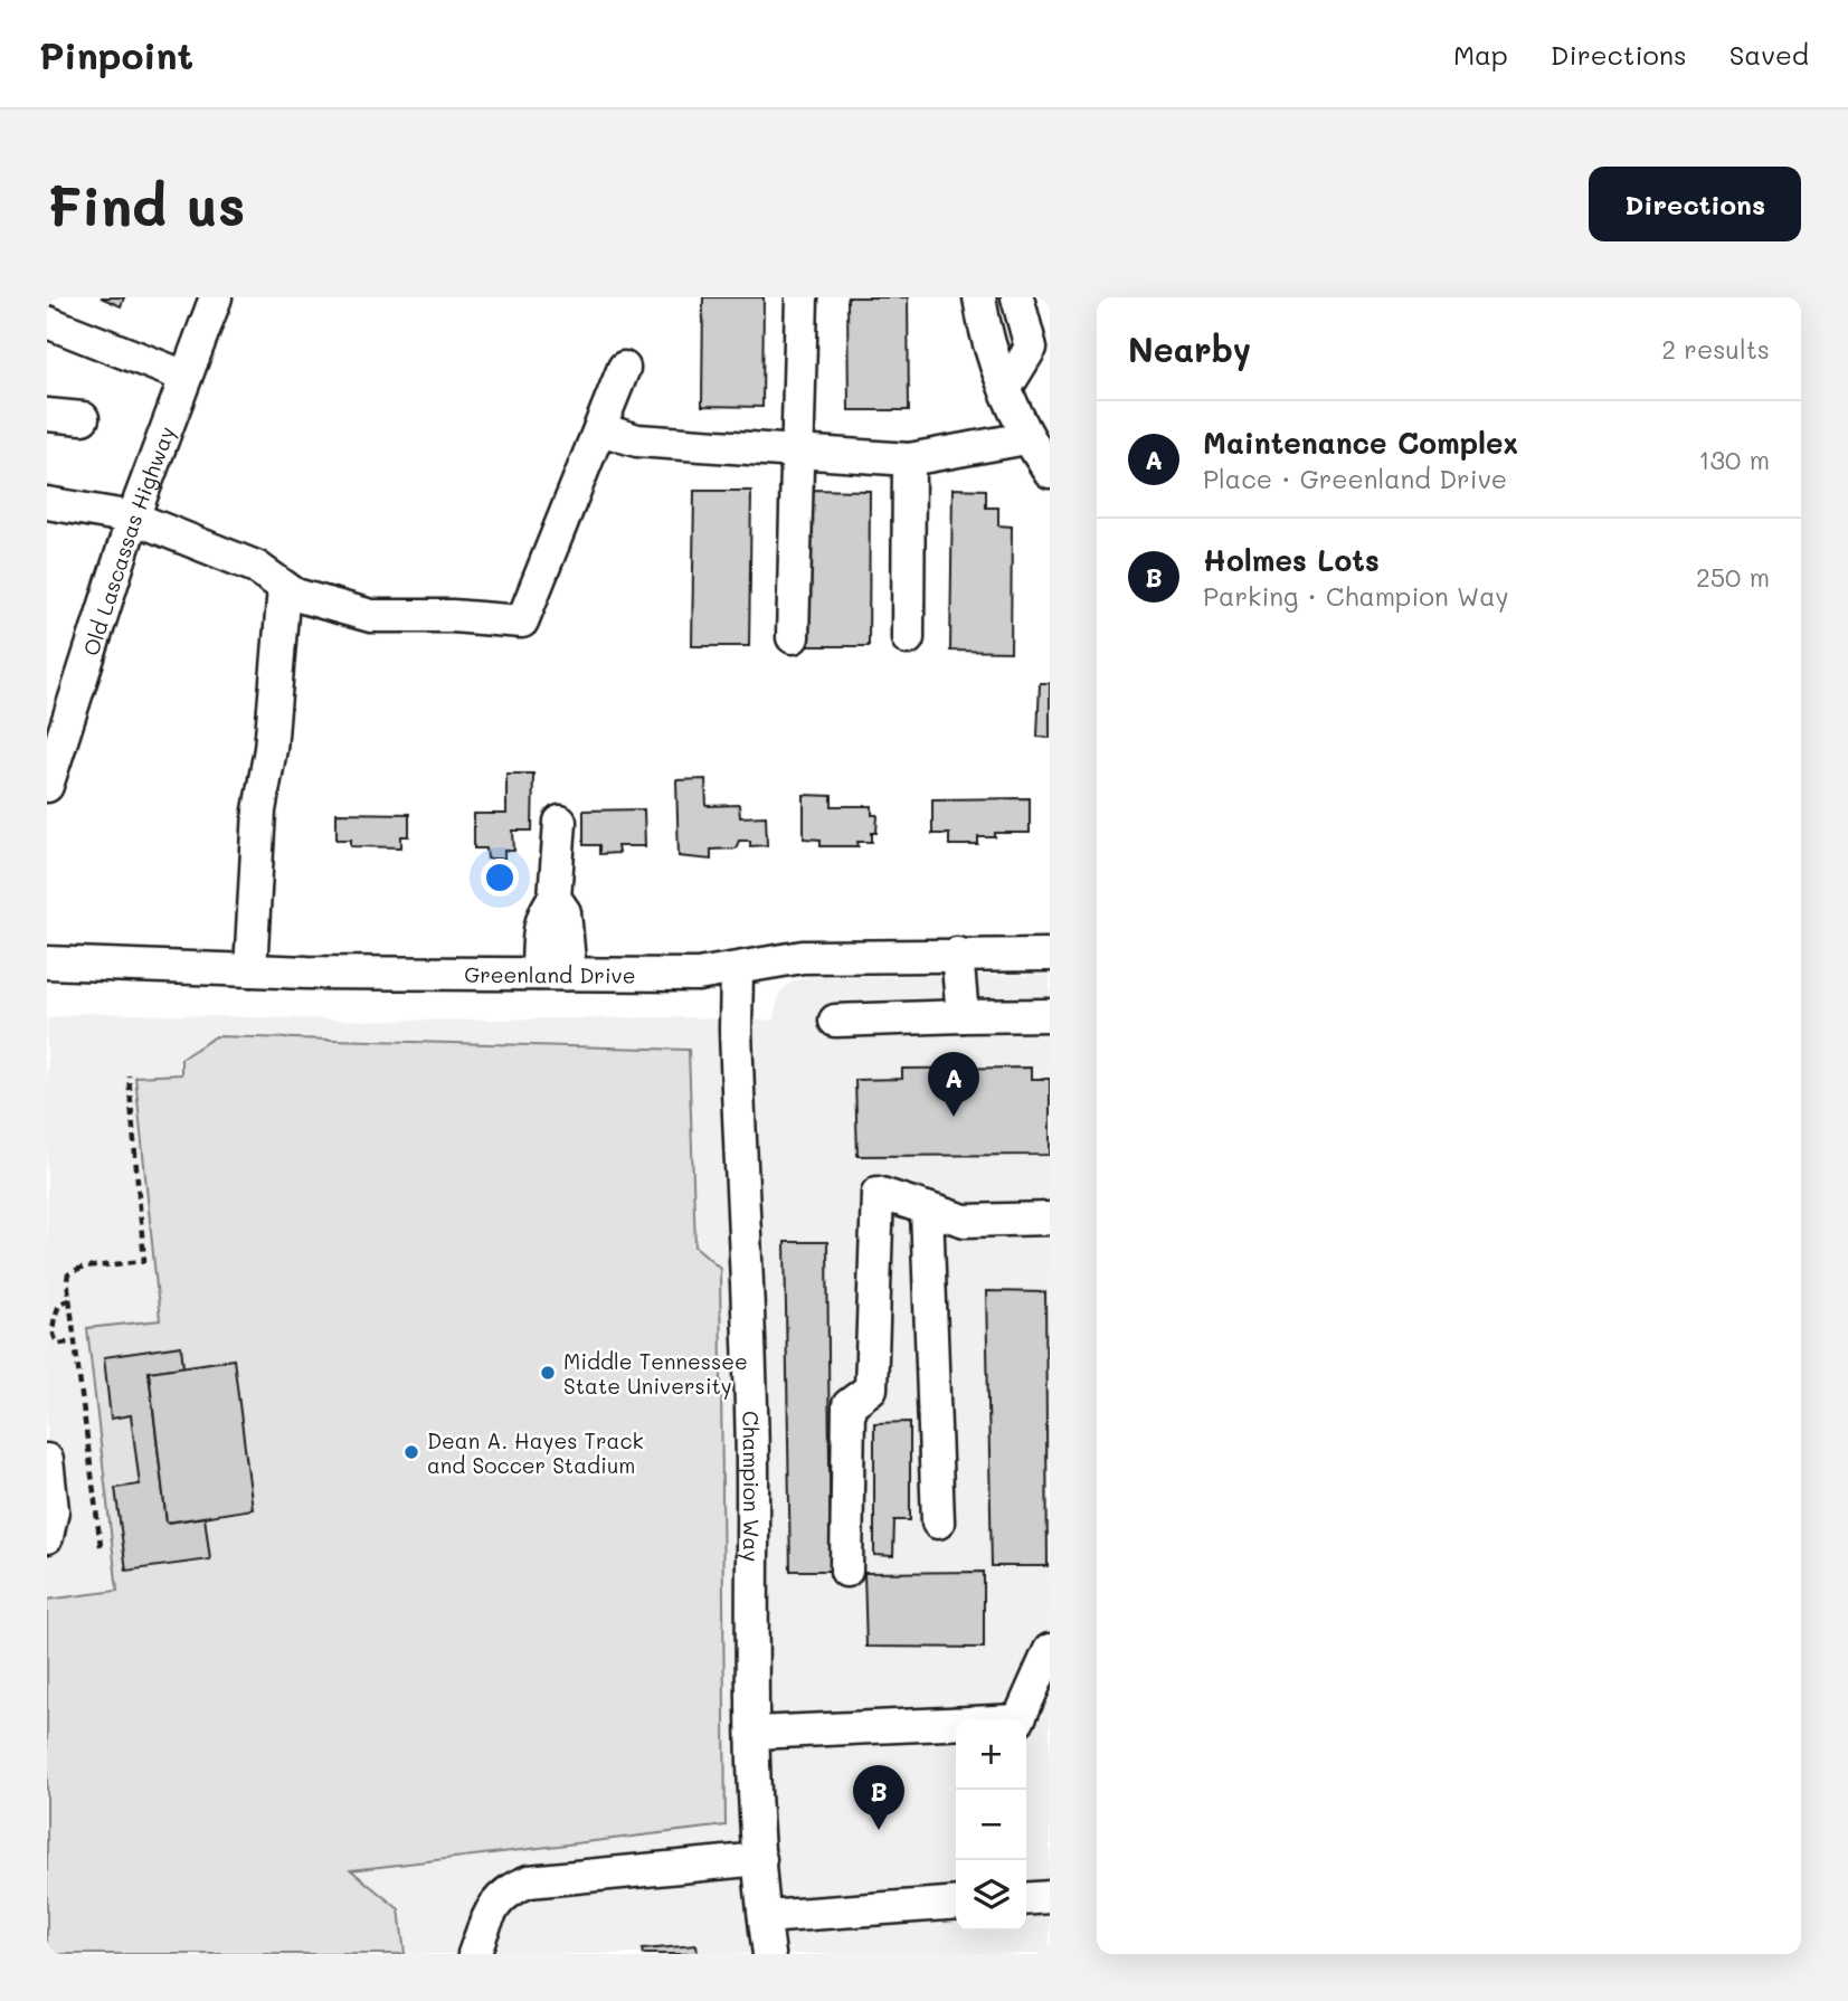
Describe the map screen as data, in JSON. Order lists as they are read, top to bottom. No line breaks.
{"streets":{"street":["Old Lascassas Highway","Greenland Drive","Champion Way"]},"crossings":[["Greenland Drive","Champion Way"]],"places":["Middle Tennessee State University","Dean A. Hayes Track and Soccer Stadium"],"page":{"header":"Pinpoint","nav":["Map","Directions","Saved"],"buttons":"Directions","title":"Find us","heading":["Nearby","2 results"],"list":[{"mark":"A","name":"Maintenance Complex","note":"Place · Greenland Drive","value":"130 m"},{"mark":"B","name":"Holmes Lots","note":"Parking · Champion Way","value":"250 m"}],"pins":["A","B"],"map_buttons":["+","−"]}}
